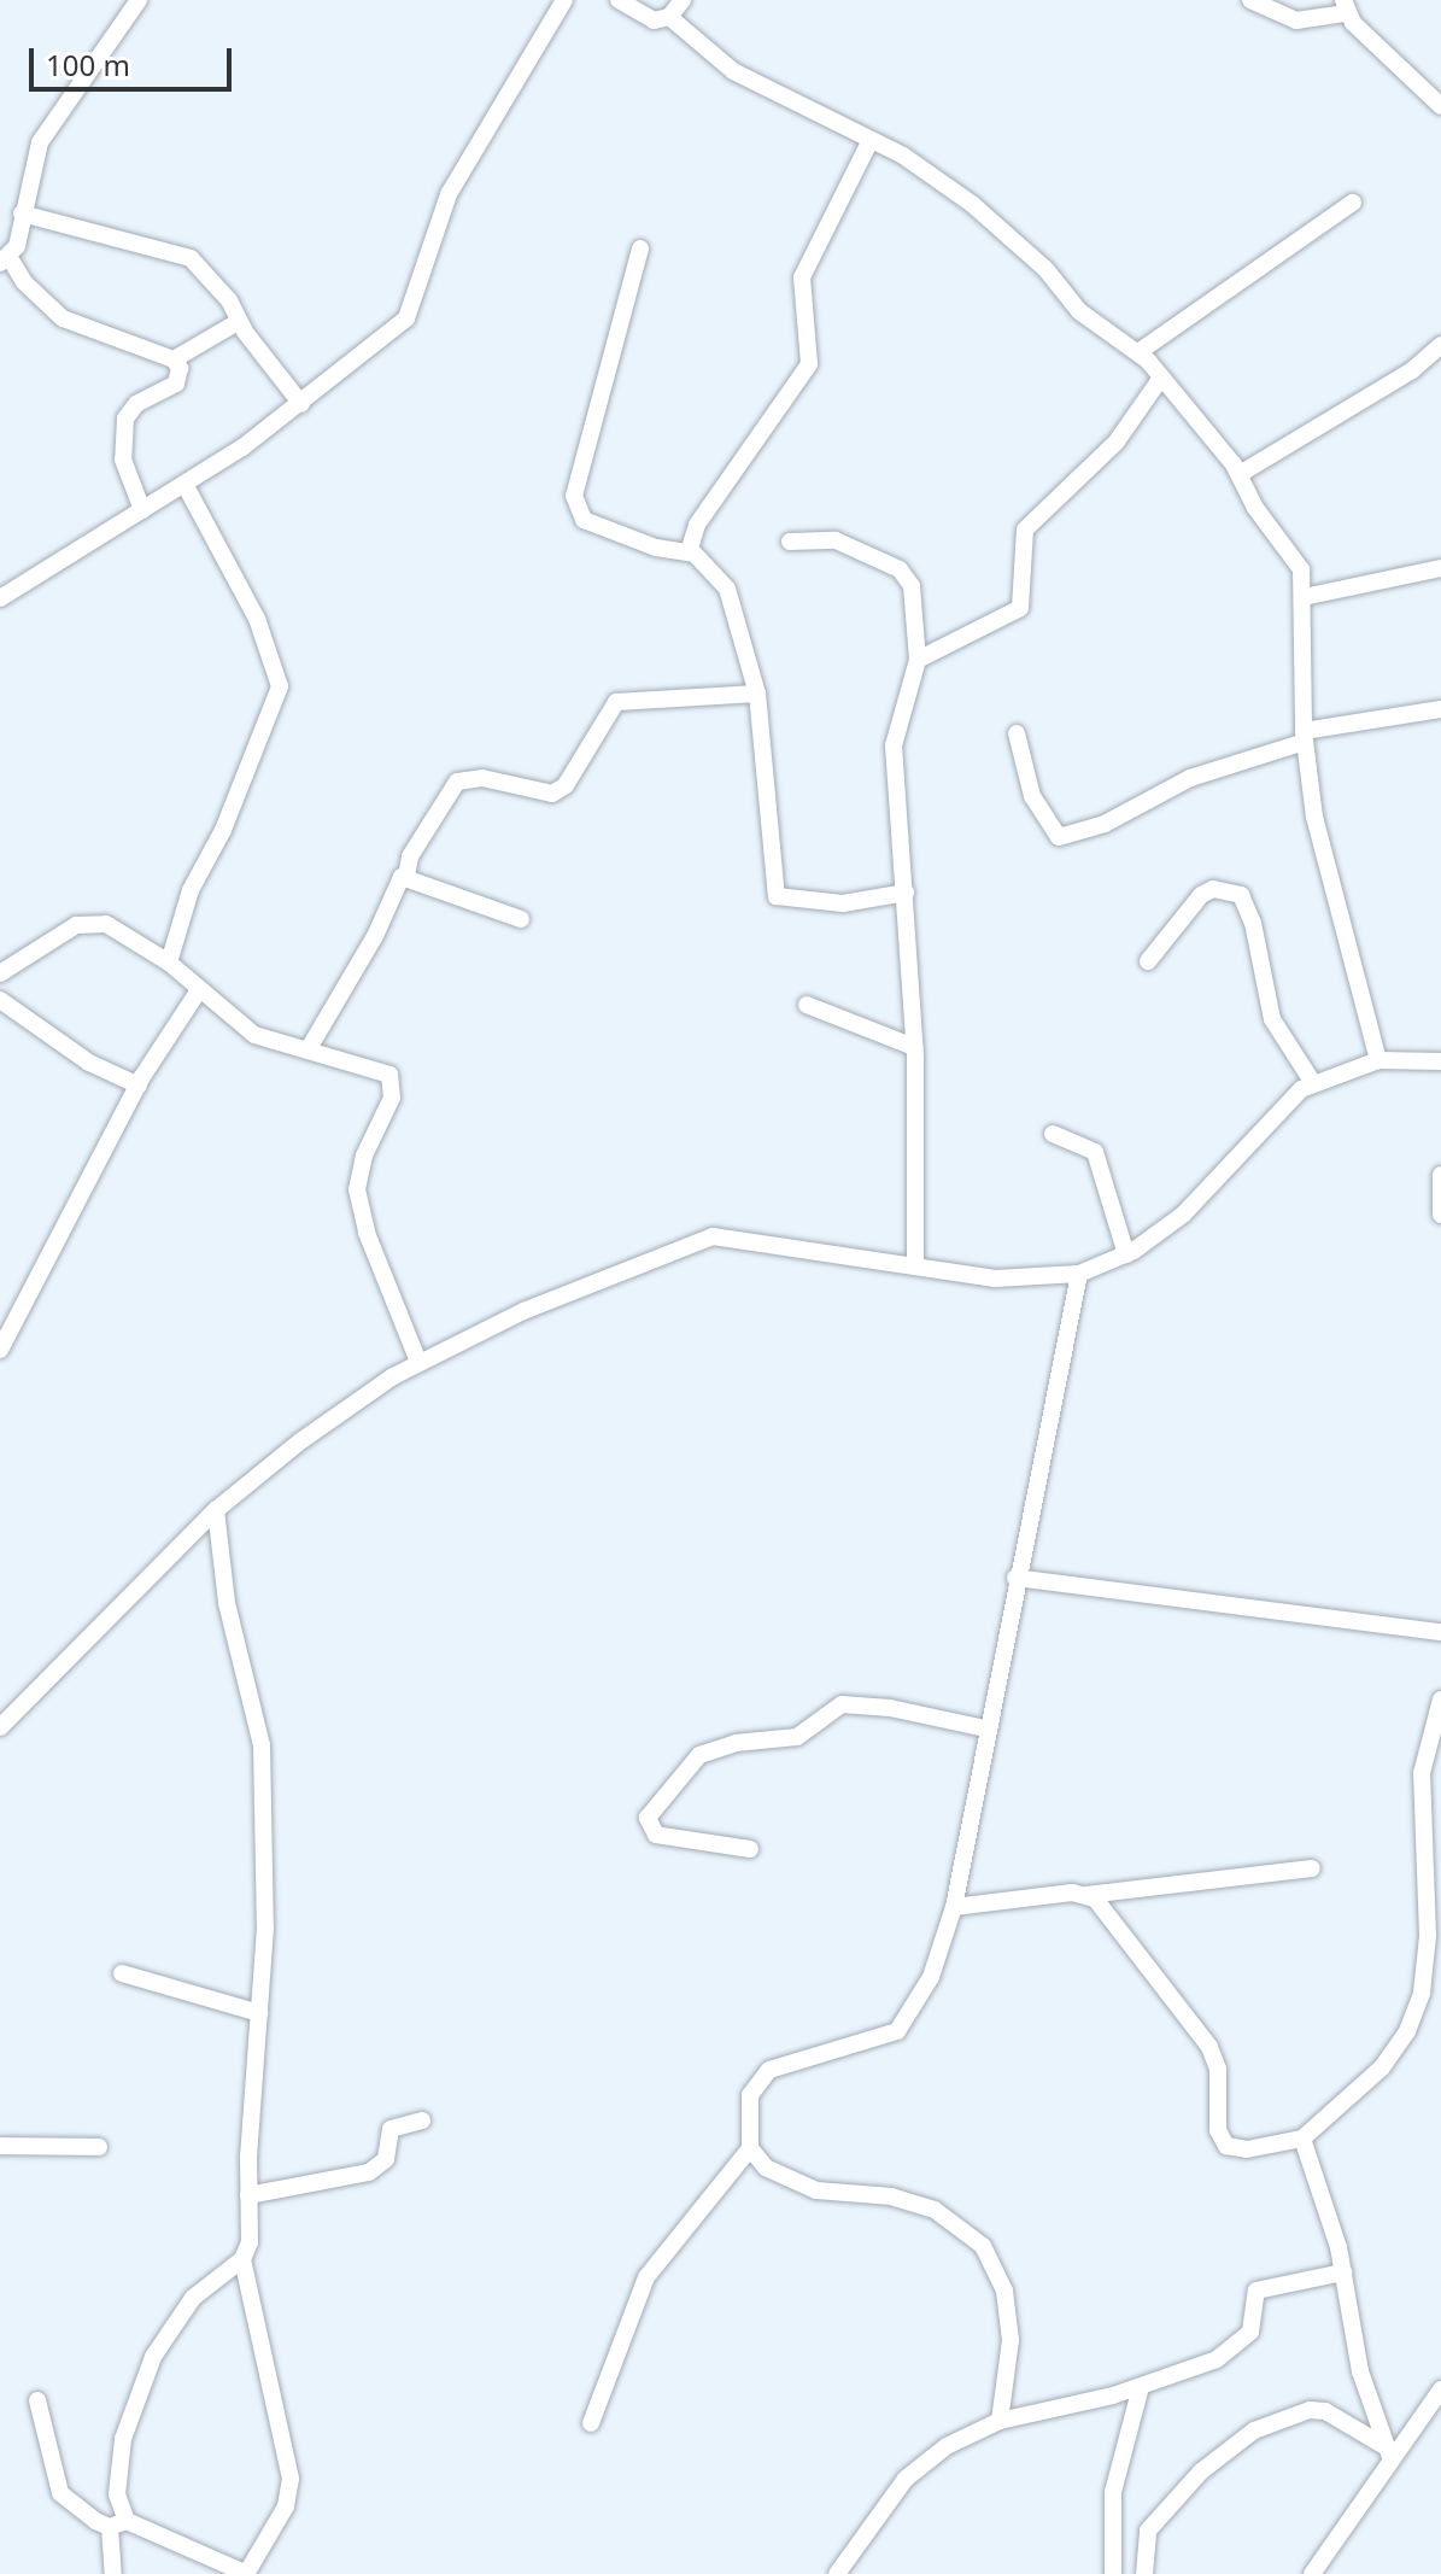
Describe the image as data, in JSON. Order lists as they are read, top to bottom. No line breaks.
{"scale_bar":"100 m"}
